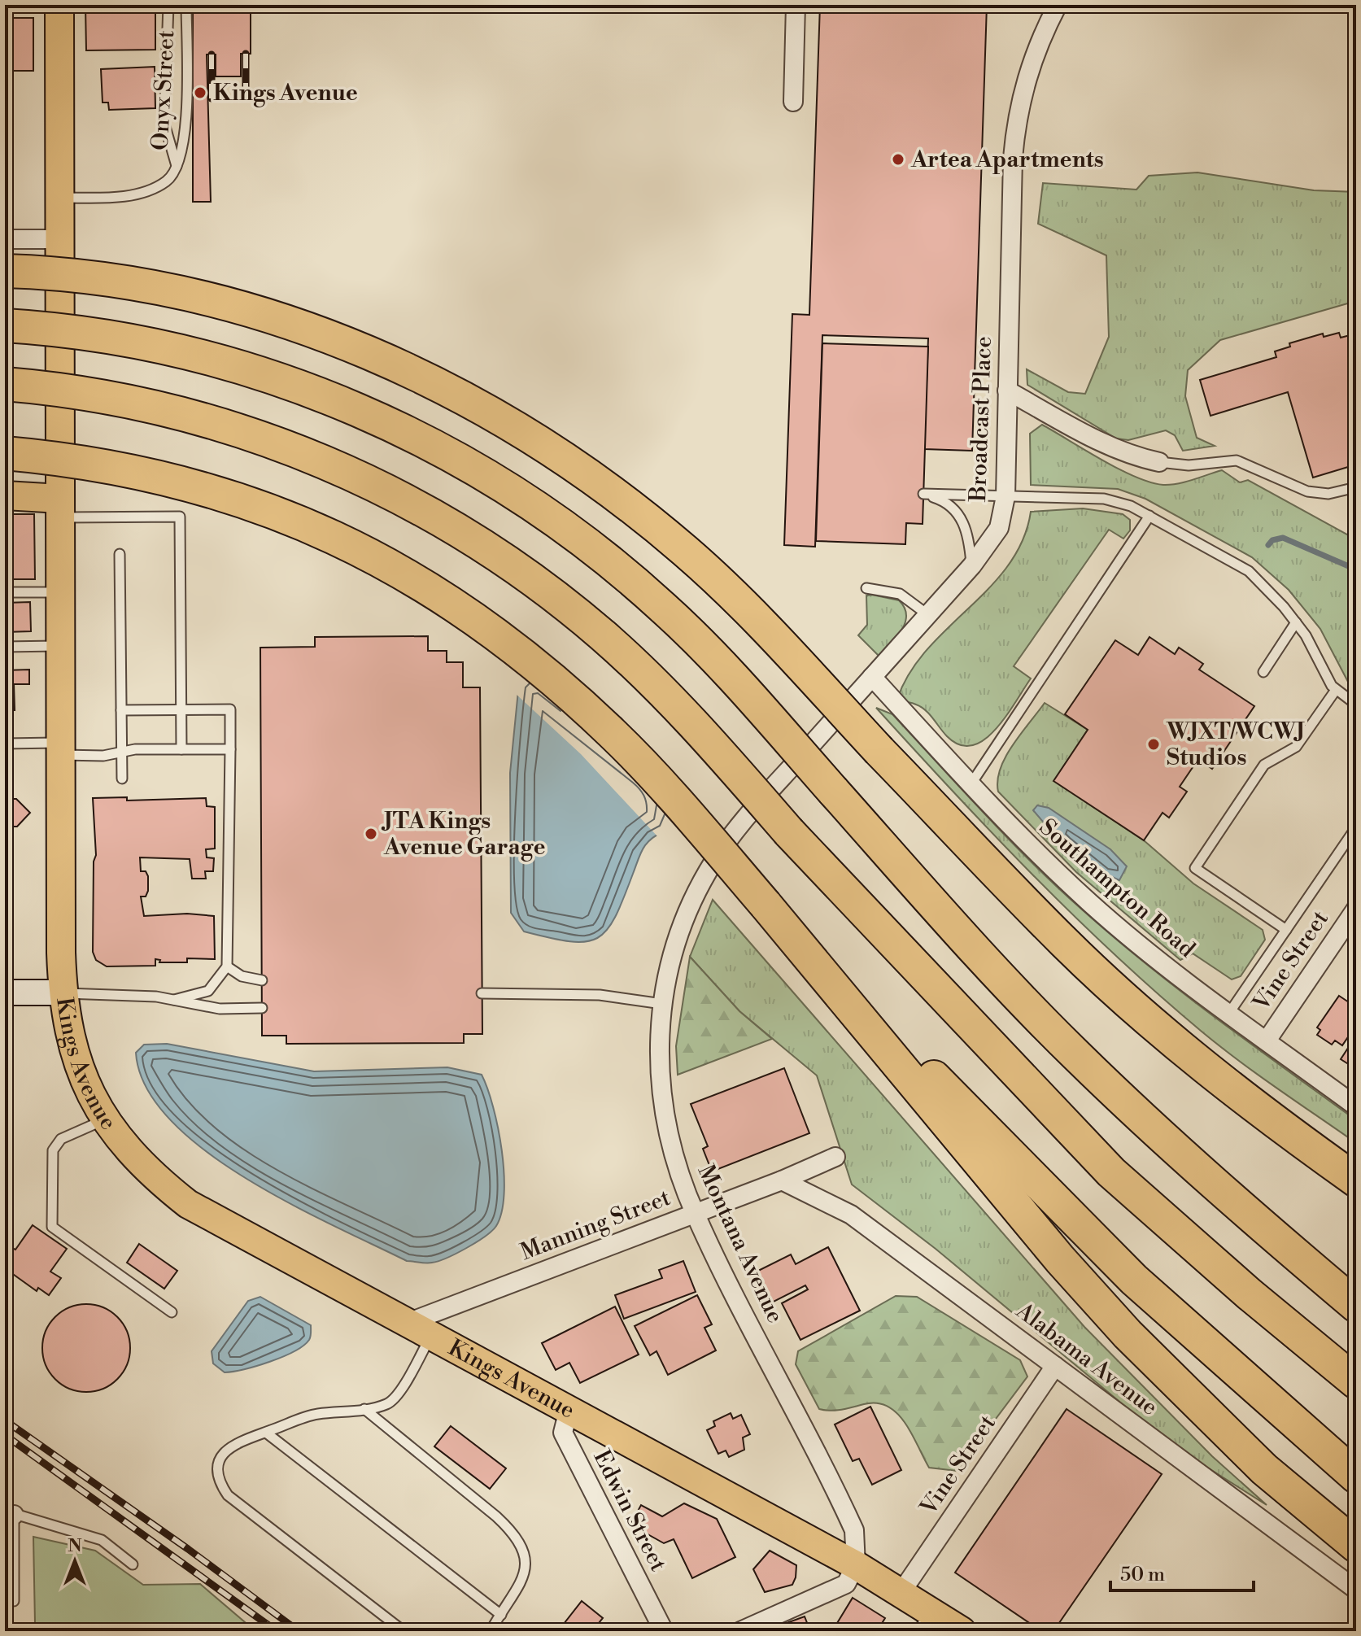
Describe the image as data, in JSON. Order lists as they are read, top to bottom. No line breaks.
{"streets":{"main road":["Kings Avenue"],"street":["Broadcast Place","Southampton Road","Vine Street","Manning Street","Montana Avenue","Alabama Avenue","Edwin Street"],"lane":["Onyx Street"]},"crossings":[["Onyx Street","Kings Avenue"],["Broadcast Place","Southampton Road"],["Broadcast Place","Montana Avenue"],["Southampton Road","Vine Street"],["Vine Street","Kings Avenue"],["Vine Street","Alabama Avenue"],["Kings Avenue","Manning Street"],["Kings Avenue","Montana Avenue"],["Kings Avenue","Edwin Street"],["Manning Street","Montana Avenue"],["Manning Street","Alabama Avenue"]],"places":["Kings Avenue","Artea Apartments","WJXT/WCWJ Studios","JTA Kings Avenue Garage"],"scale_bar":"50 m","north":"top"}
